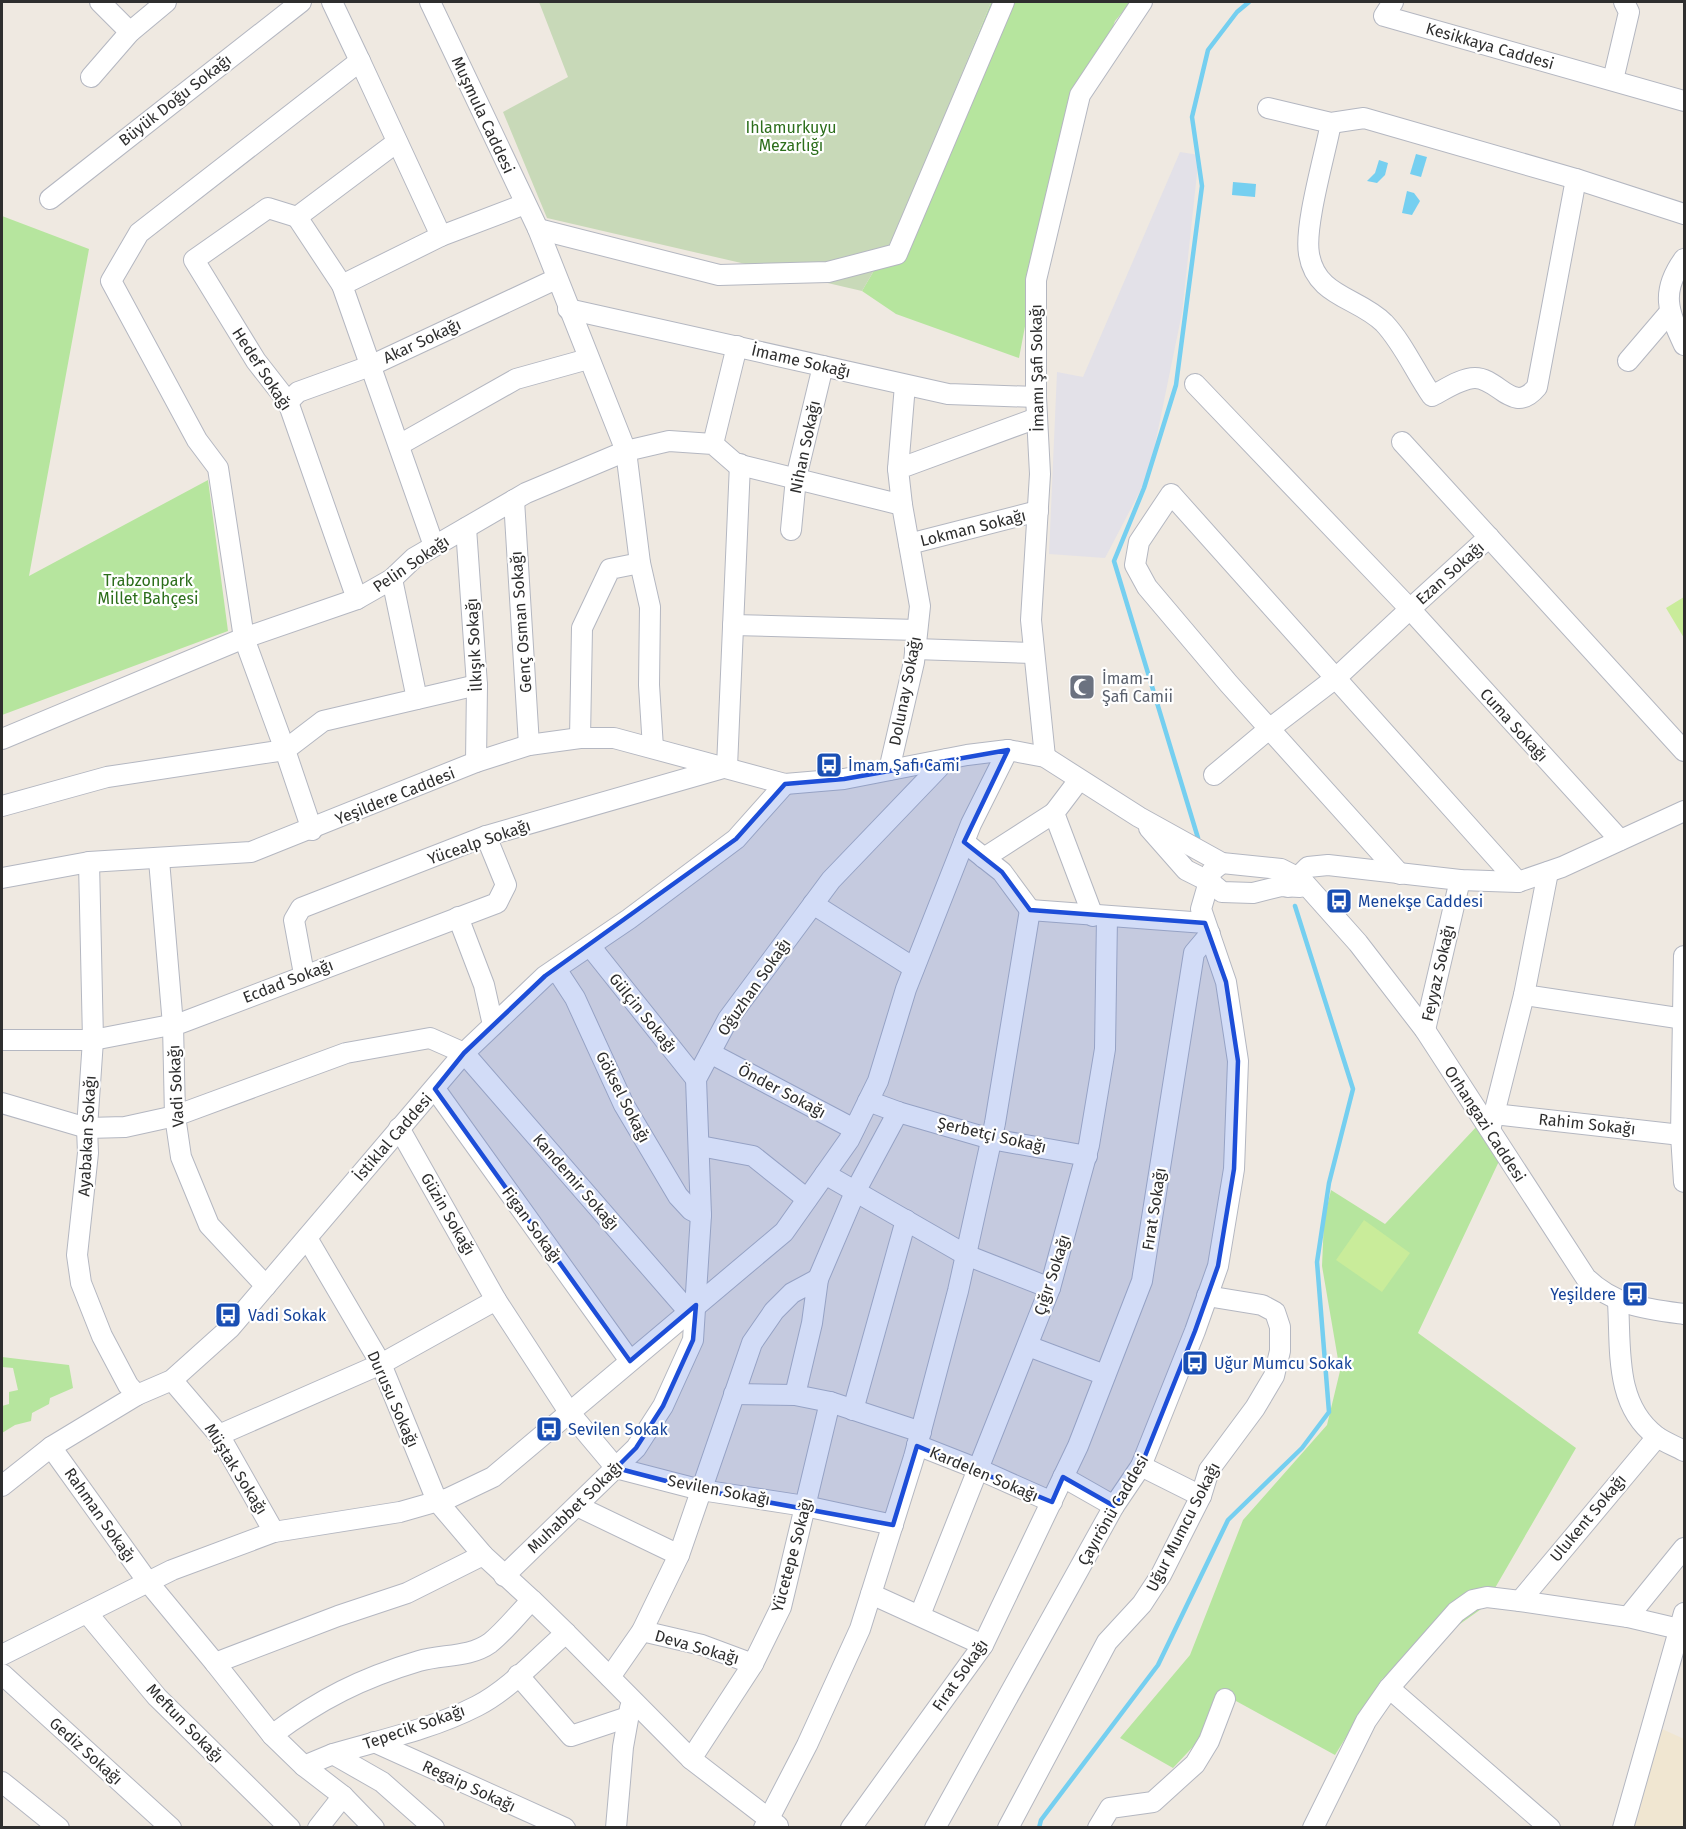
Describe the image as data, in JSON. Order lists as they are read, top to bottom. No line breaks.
{"streets":{"street":["Kesikkaya Caddesi","Büyük Doğu Sokağı","Muşmula Caddesi","Akar Sokağı","İmame Sokağı","İmamı Şafi Sokağı","Hedef Sokağı","Nihan Sokağı","Lokman Sokağı","Pelin Sokağı","Ezan Sokağı","Genç Osman Sokağı","İlkışık Sokağı","Dolunay Sokağı","Cuma Sokağı","Yeşildere Caddesi","Yücealp Sokağı","Feyyaz Sokağı","Ecdad Sokağı","Oğuzhan Sokağı","Gülçin Sokağı","Vadi Sokağı","Önder Sokağı","Göksel Sokağı","Orhangazi Caddesi","Rahim Sokağı","Şerbetçi Sokağı","Ayabakan Sokağı","İstiklal Caddesi","Kandemir Sokağı","Fırat Sokağı","Güzin Sokağı","Figan Sokağı","Çığır Sokağı","Durusu Sokağı","Müştak Sokağı","Kardelen Sokağı","Sevilen Sokağı","Muhabbet Sokağı","Çayırönü Caddesi","Rahman Sokağı","Ulukent Sokağı","Uğur Mumcu Sokağı","Yücetepe Sokağı","Deva Sokağı","Meftun Sokağı","Tepecik Sokağı","Gediz Sokağı","Regaip Sokağı"]},"crossings":[["Akar Sokağı","Hedef Sokağı"],["İmame Sokağı","İmamı Şafi Sokağı"],["İmame Sokağı","Nihan Sokağı"],["İmamı Şafi Sokağı","Lokman Sokağı"],["Hedef Sokağı","Pelin Sokağı"],["Lokman Sokağı","Dolunay Sokağı"],["Pelin Sokağı","Genç Osman Sokağı"],["Pelin Sokağı","İlkışık Sokağı"],["Ezan Sokağı","Cuma Sokağı"],["Genç Osman Sokağı","Yeşildere Caddesi"],["İlkışık Sokağı","Yeşildere Caddesi"],["Yeşildere Caddesi","Yücealp Sokağı"],["Yeşildere Caddesi","Vadi Sokağı"],["Yeşildere Caddesi","Ayabakan Sokağı"],["Yeşildere Caddesi","İstiklal Caddesi"],["Yücealp Sokağı","Ecdad Sokağı"],["Feyyaz Sokağı","Orhangazi Caddesi"],["Ecdad Sokağı","Vadi Sokağı"],["Ecdad Sokağı","Ayabakan Sokağı"],["Oğuzhan Sokağı","Gülçin Sokağı"],["Oğuzhan Sokağı","Önder Sokağı"],["Gülçin Sokağı","İstiklal Caddesi"],["Vadi Sokağı","İstiklal Caddesi"],["Göksel Sokağı","İstiklal Caddesi"],["Orhangazi Caddesi","Rahim Sokağı"],["Şerbetçi Sokağı","Çığır Sokağı"],["Ayabakan Sokağı","İstiklal Caddesi"],["İstiklal Caddesi","Kandemir Sokağı"],["İstiklal Caddesi","Güzin Sokağı"],["İstiklal Caddesi","Figan Sokağı"],["İstiklal Caddesi","Durusu Sokağı"],["İstiklal Caddesi","Müştak Sokağı"],["İstiklal Caddesi","Rahman Sokağı"],["Kandemir Sokağı","Muhabbet Sokağı"],["Fırat Sokağı","Kardelen Sokağı"],["Fırat Sokağı","Çayırönü Caddesi"],["Çığır Sokağı","Kardelen Sokağı"],["Durusu Sokağı","Muhabbet Sokağı"],["Kardelen Sokağı","Yücetepe Sokağı"],["Sevilen Sokağı","Muhabbet Sokağı"],["Sevilen Sokağı","Yücetepe Sokağı"],["Çayırönü Caddesi","Uğur Mumcu Sokağı"],["Rahman Sokağı","Tepecik Sokağı"],["Yücetepe Sokağı","Deva Sokağı"],["Tepecik Sokağı","Regaip Sokağı"]],"parks":["Ihlamurkuyu Mezarlığı","Trabzonpark Millet Bahçesi"],"places":{"mosque":["İmam-ı Şafi Camii"],"bus stop":["İmam Şafi Cami","Menekşe Caddesi","Yeşildere","Vadi Sokak","Uğur Mumcu Sokak","Sevilen Sokak"]}}
